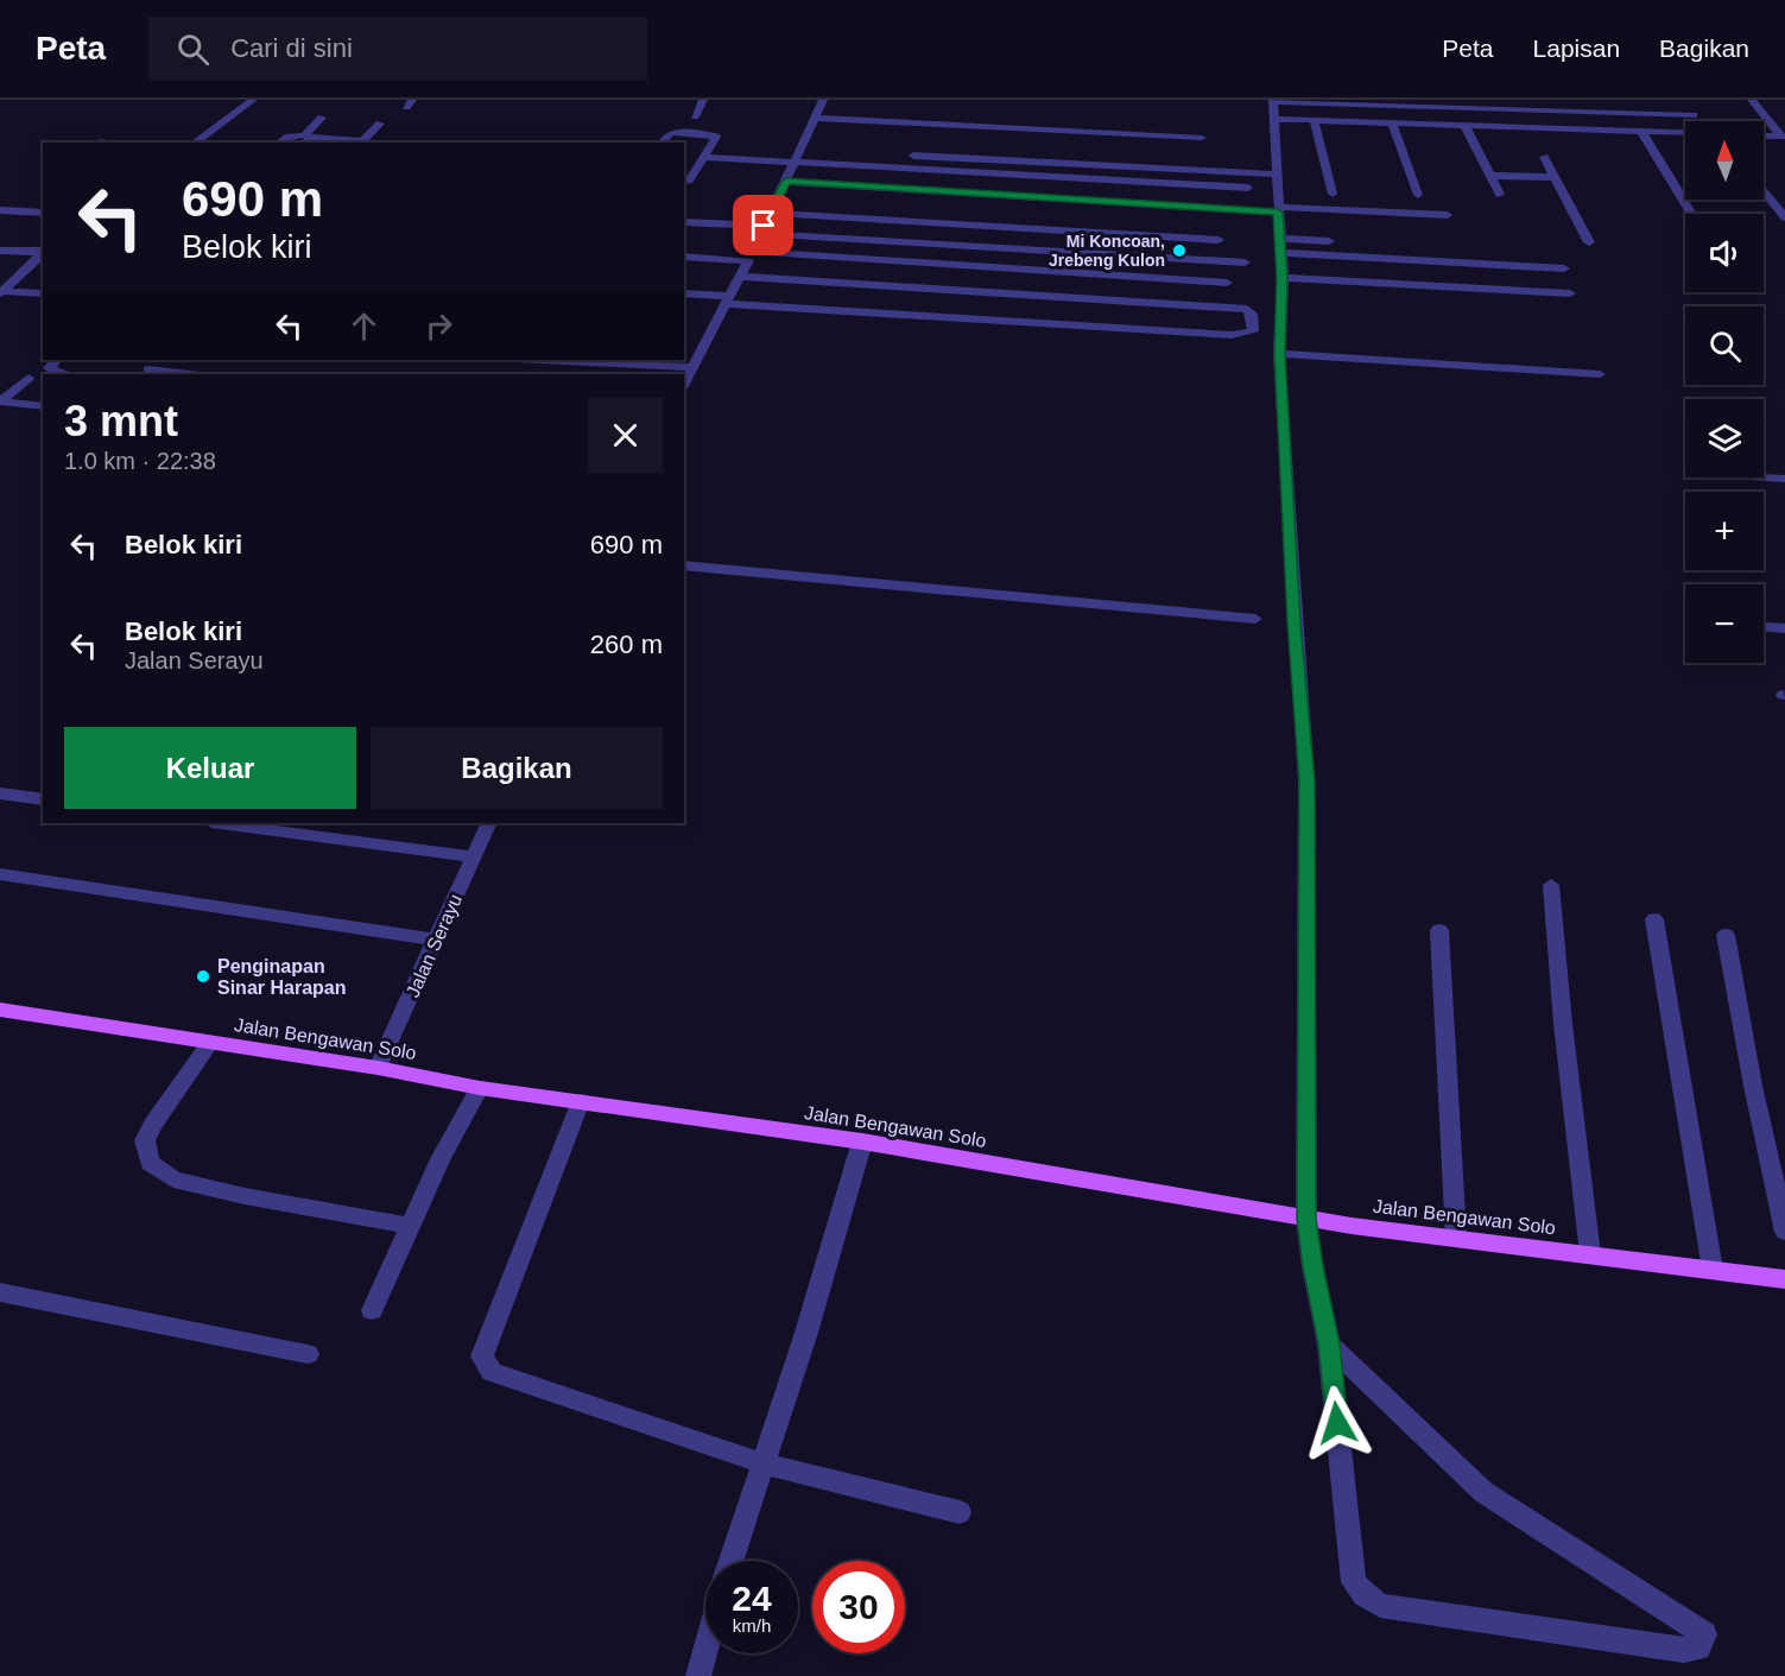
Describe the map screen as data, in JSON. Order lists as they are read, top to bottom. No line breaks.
{"streets":{"main road":["Jalan Bengawan Solo"],"street":["Jalan Serayu"]},"crossings":[["Jalan Serayu","Jalan Bengawan Solo"]],"places":["Mi Koncoan, Jrebeng Kulon","Penginapan Sinar Harapan"],"north":"top","page":{"header":"Peta","search":"Cari di sini","nav":["Peta","Lapisan","Bagikan"],"map_buttons":["+","−"],"turn":["690 m","Belok kiri"],"heading":["3 mnt","1.0 km · 22:38"],"list":[{"name":"Belok kiri","value":"690 m"},{"name":"Belok kiri","note":"Jalan Serayu","value":"260 m"}],"buttons":["Keluar","Bagikan"],"speed":"24 km/h","limit":"30"}}
